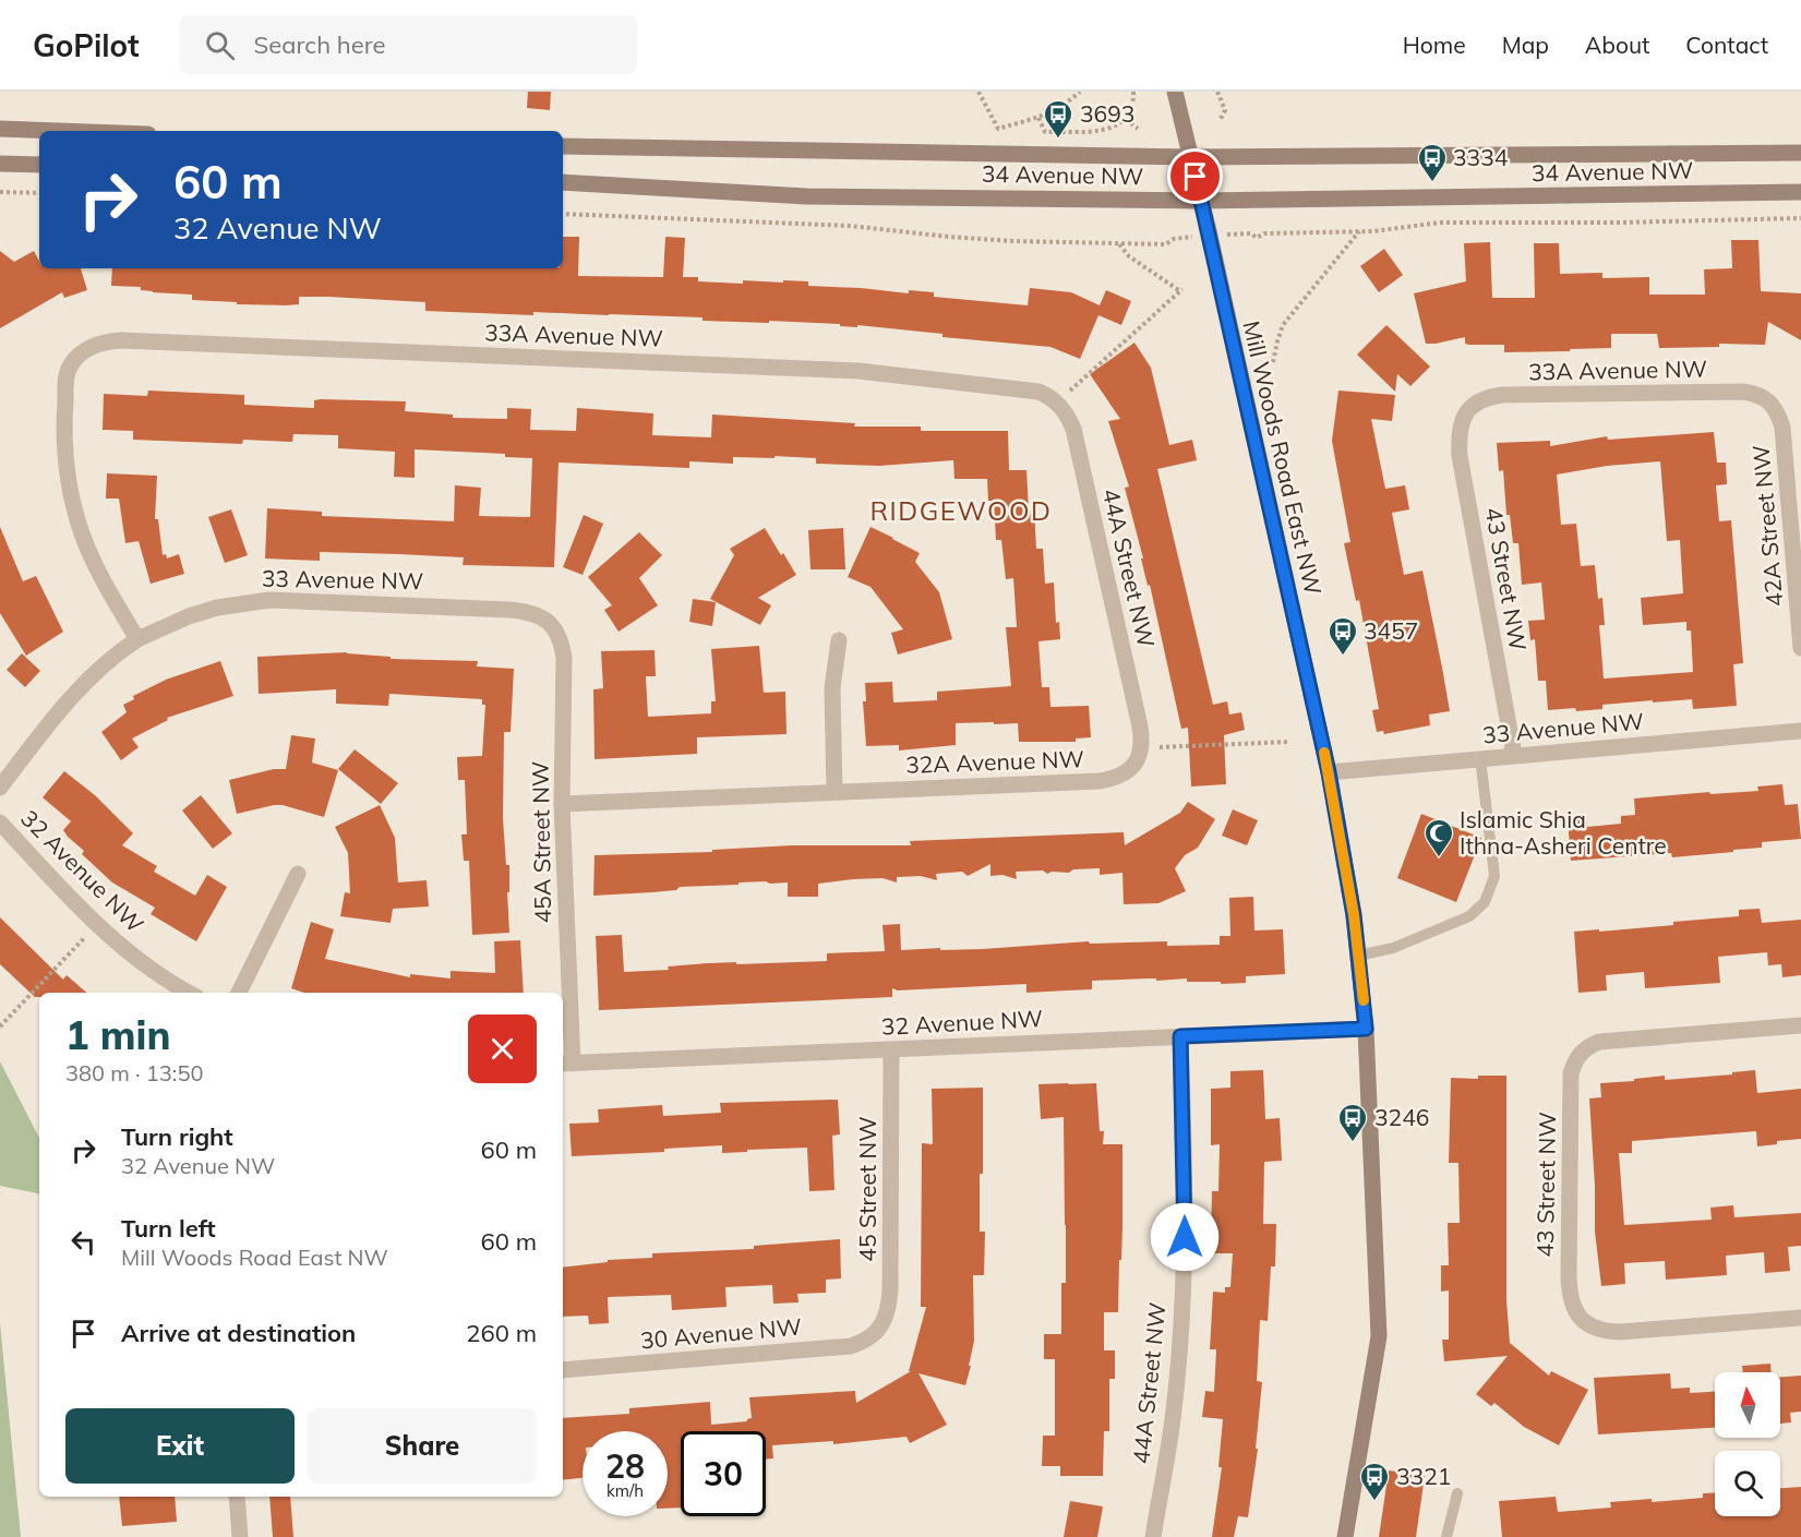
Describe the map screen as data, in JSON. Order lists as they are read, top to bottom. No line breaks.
{"streets":{"main road":["34 Avenue NW","Mill Woods Road East NW"],"street":["33A Avenue NW","42A Street NW","44A Street NW","43 Street NW","33 Avenue NW","32A Avenue NW","45A Street NW","32 Avenue NW","45 Street NW","30 Avenue NW"]},"crossings":[["34 Avenue NW","Mill Woods Road East NW"],["33A Avenue NW","42A Street NW"],["33A Avenue NW","44A Street NW"],["33A Avenue NW","43 Street NW"],["33A Avenue NW","33 Avenue NW"],["Mill Woods Road East NW","33 Avenue NW"],["Mill Woods Road East NW","32 Avenue NW"],["44A Street NW","32A Avenue NW"],["44A Street NW","32 Avenue NW"],["43 Street NW","33 Avenue NW"],["33 Avenue NW","45A Street NW"],["32A Avenue NW","45A Street NW"],["45A Street NW","32 Avenue NW"],["32 Avenue NW","45 Street NW"],["45 Street NW","30 Avenue NW"]],"districts":["RIDGEWOOD"],"places":{"bus stop":["3693","3334","3457","3246","3321"],"mosque":["Islamic Shia Ithna-Asheri Centre"]},"north":"top","page":{"header":"GoPilot","search":"Search here","nav":["Home","Map","About","Contact"],"turn":["60 m","32 Avenue NW"],"heading":["1 min","380 m · 13:50"],"list":[{"name":"Turn right","note":"32 Avenue NW","value":"60 m"},{"name":"Turn left","note":"Mill Woods Road East NW","value":"60 m"},{"name":"Arrive at destination","value":"260 m"}],"buttons":["Exit","Share"],"speed":"28 km/h","limit":"30"}}
